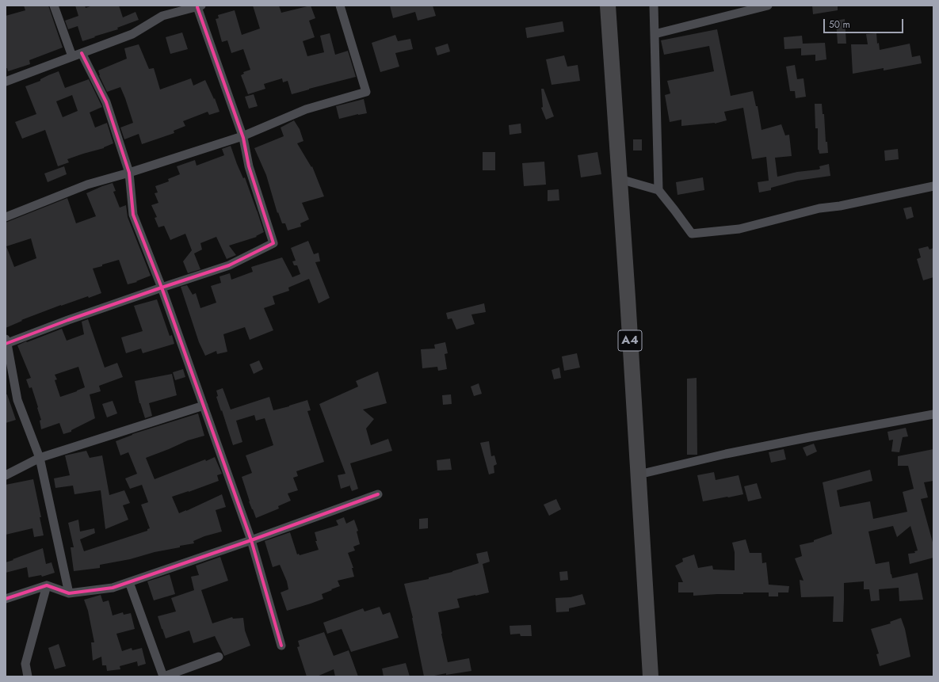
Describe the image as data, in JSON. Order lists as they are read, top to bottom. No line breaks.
{"streets":{"highway":["A4"]},"scale_bar":"50 m"}
